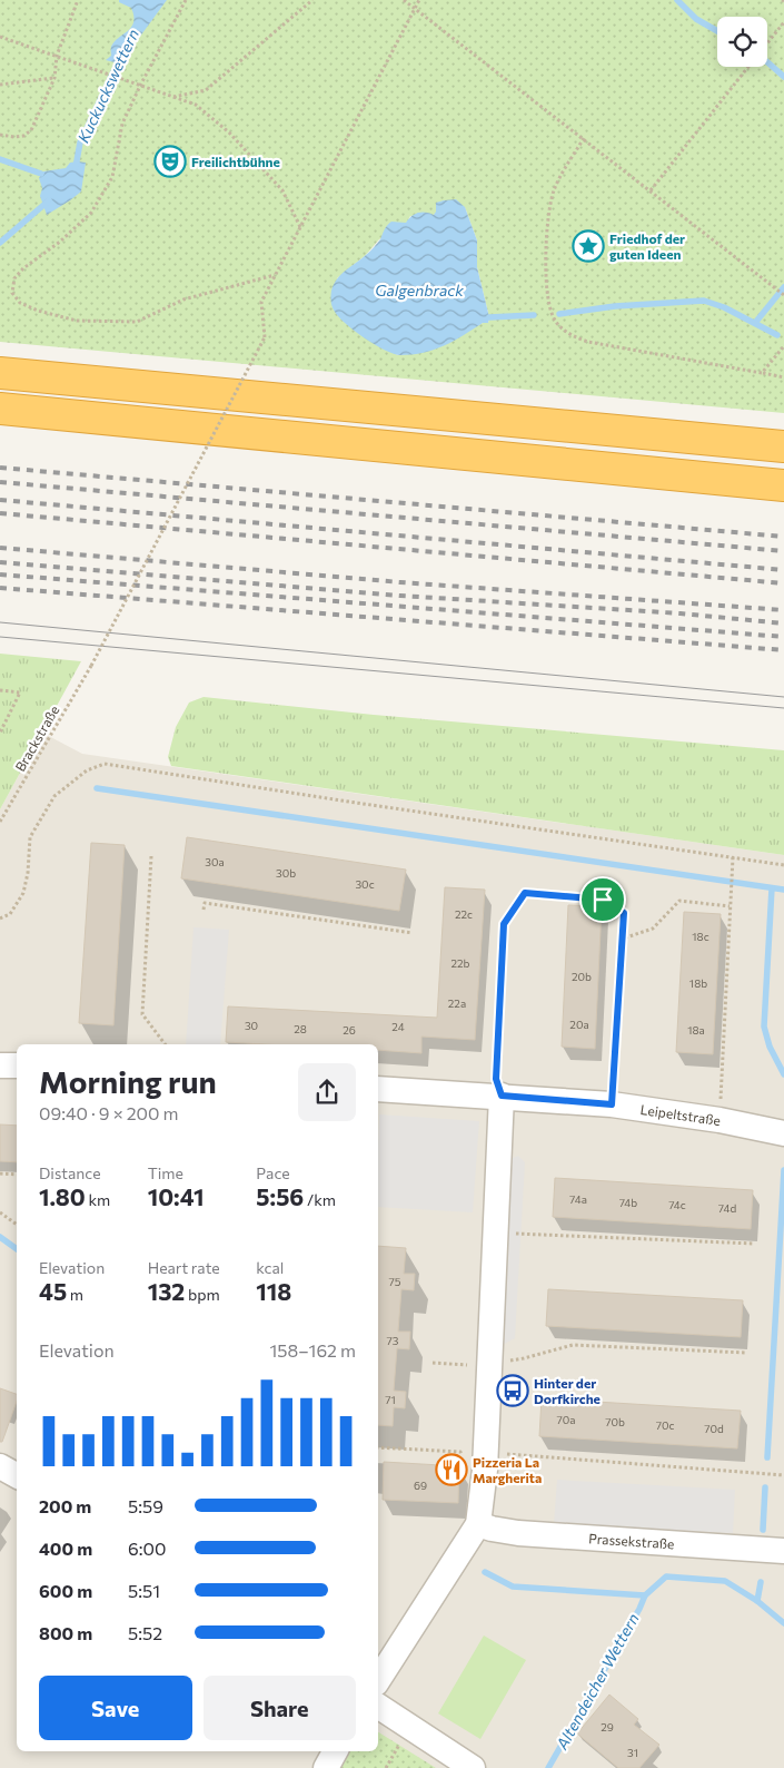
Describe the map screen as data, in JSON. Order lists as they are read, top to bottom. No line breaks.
{"streets":{"street":["Leipeltstraße","Prassekstraße"],"path":["Brackstraße"]},"water":["Kuckuckswettern","Galgenbrack","Altendeicher Wettern"],"places":{"theatre":["Freilichtbühne"],"place":["Friedhof der guten Ideen"],"bus stop":["Hinter der Dorfkirche"],"restaurant":["Pizzeria La Margherita"]},"house_numbers":["30a","30b","30c","22c","18c","22b","20b","18b","22a","20a","30","24","28","26","18a","74a","74b","74c","74d","75","73","71","70a","70b","70c","70d","69","29","31"],"page":{"heading":["Morning run","09:40 · 9 × 200 m"],"stats":[["Distance","1.80 km"],["Time","10:41"],["Pace","5:56 /km"],["Elevation","45 m"],["Heart rate","132 bpm"],["kcal","118"]],"chart":["Elevation","158–162 m"],"list":[{"name":"200 m","note":"5:59"},{"name":"400 m","note":"6:00"},{"name":"600 m","note":"5:51"},{"name":"800 m","note":"5:52"}],"buttons":["Save","Share"]}}
